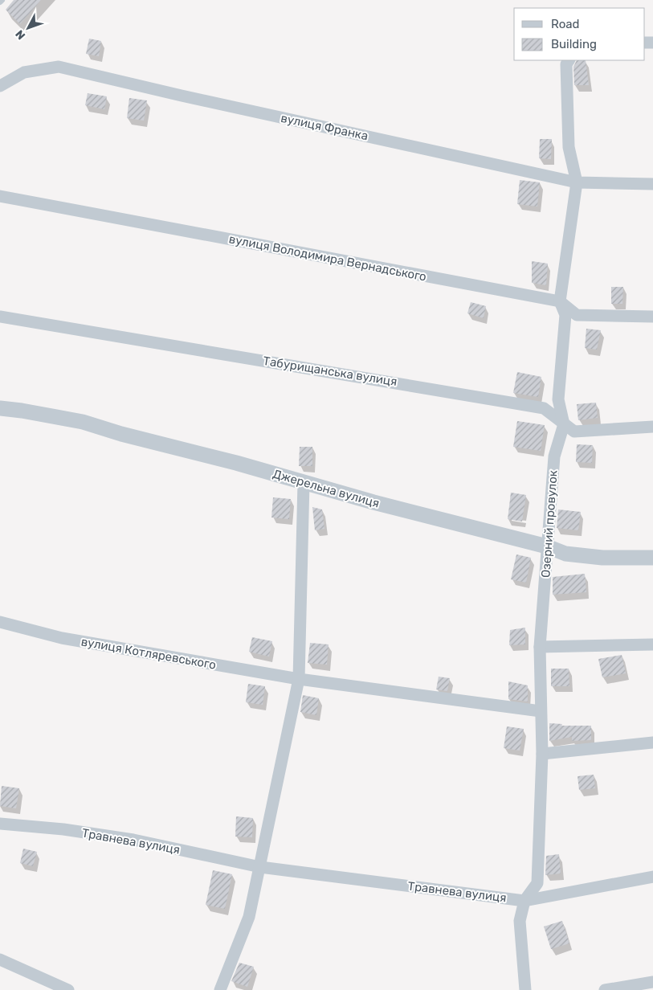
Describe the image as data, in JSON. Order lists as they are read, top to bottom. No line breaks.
{"streets":{"street":["вулиця Франка","вулиця Володимира Вернадського","Табурищанська вулиця","Джерельна вулиця","Озерний провулок","вулиця Котляревського","Травнева вулиця"]},"crossings":[["вулиця Франка","Озерний провулок"],["вулиця Володимира Вернадського","Озерний провулок"],["Табурищанська вулиця","Озерний провулок"],["Джерельна вулиця","Озерний провулок"],["Озерний провулок","вулиця Котляревського"],["Озерний провулок","Травнева вулиця"]],"legend":["Road","Building"],"north":"bottom left"}
